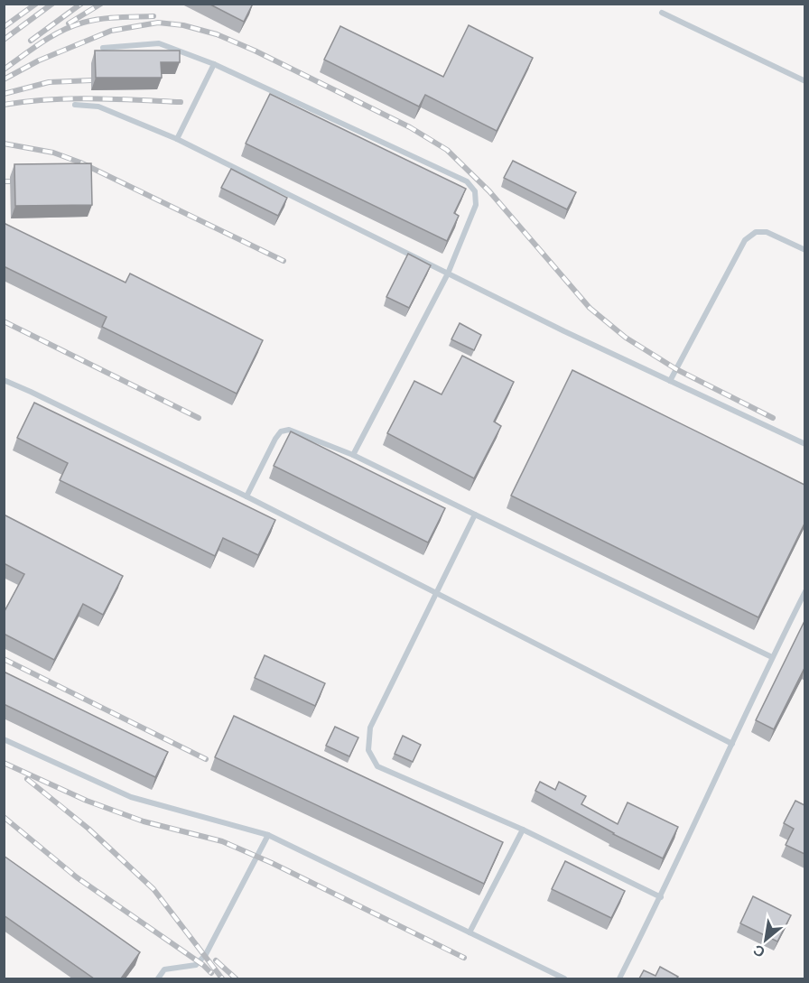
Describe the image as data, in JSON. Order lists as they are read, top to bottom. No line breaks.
{"north":"bottom left"}
